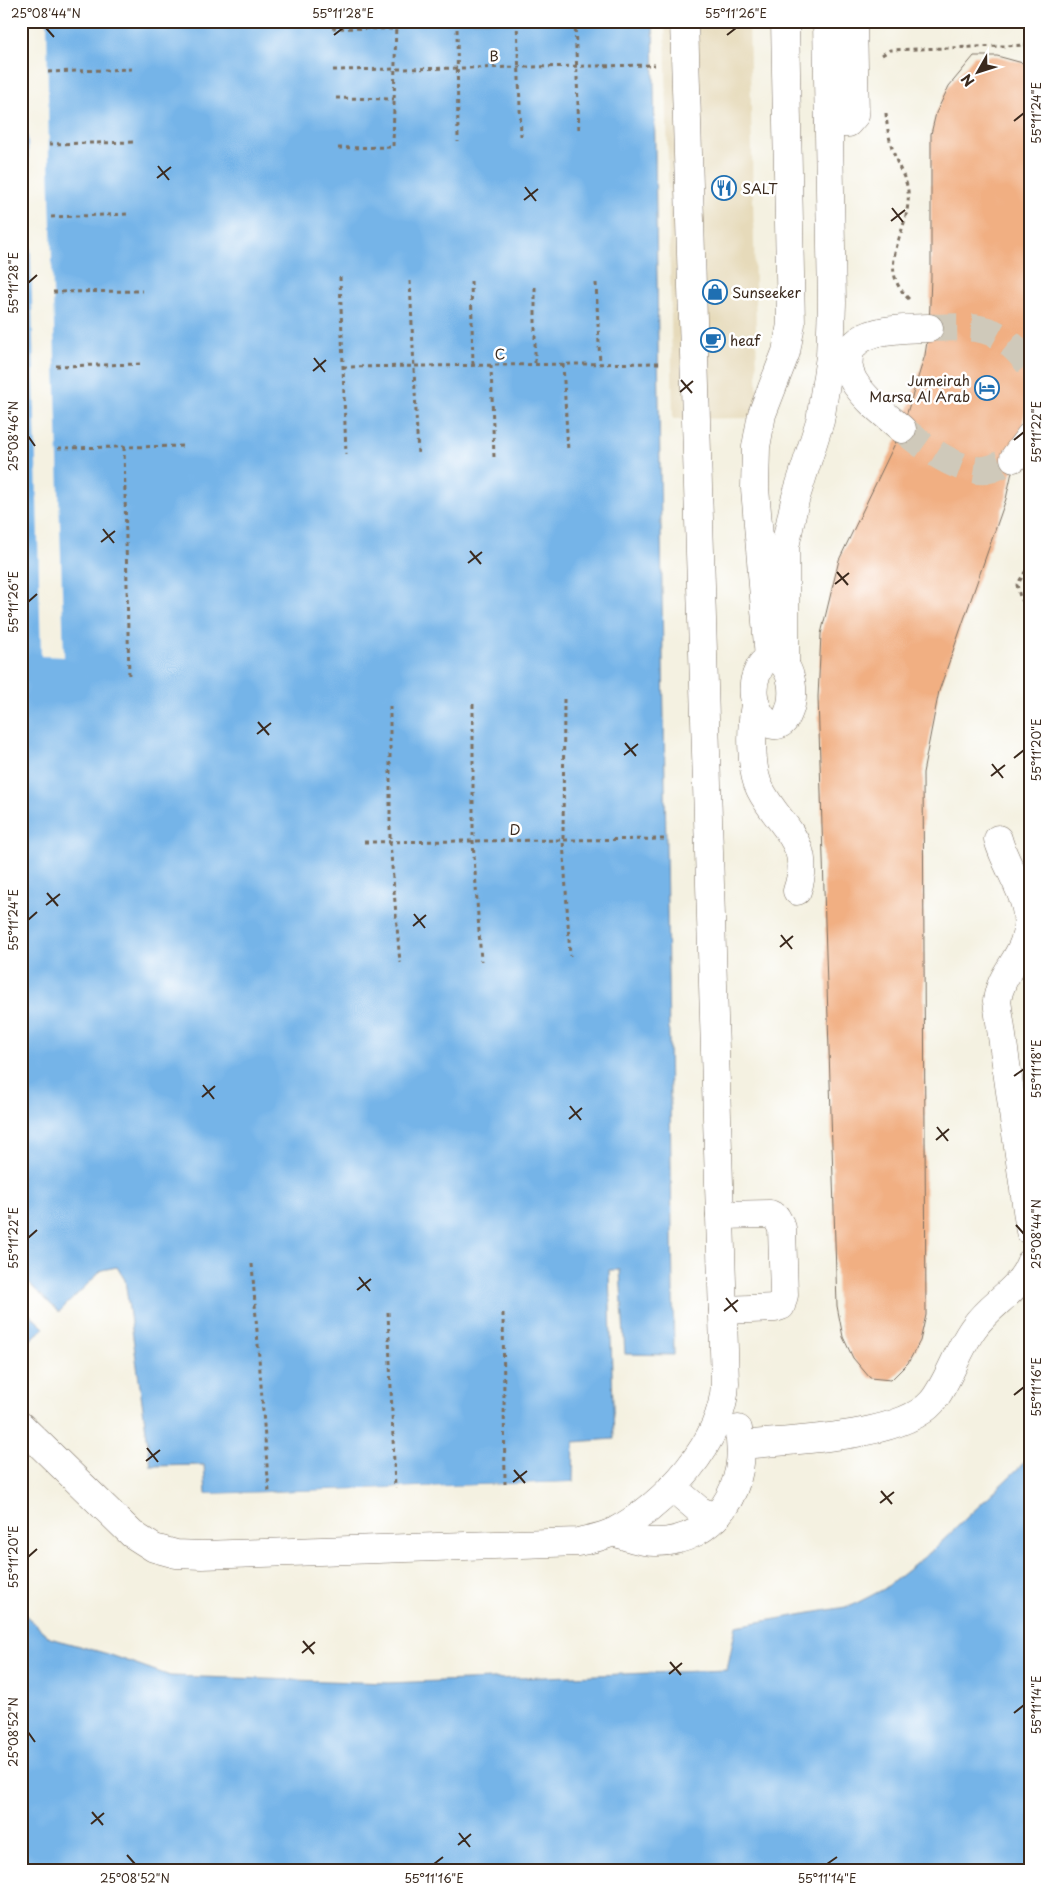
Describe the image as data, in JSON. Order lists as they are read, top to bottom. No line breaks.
{"streets":{"path":["B","C","D"]},"places":{"restaurant":["SALT"],"shop":["Sunseeker"],"cafe":["heaf"],"hotel":["Jumeirah Marsa Al Arab"]},"north":"bottom left","coordinates":["25°08'44\"N","55°11'28\"E","55°11'26\"E","55°11'24\"E","55°11'22\"E","25°08'46\"N","55°11'20\"E","55°11'18\"E","55°11'16\"E","55°11'14\"E","25°08'52\"N"]}
